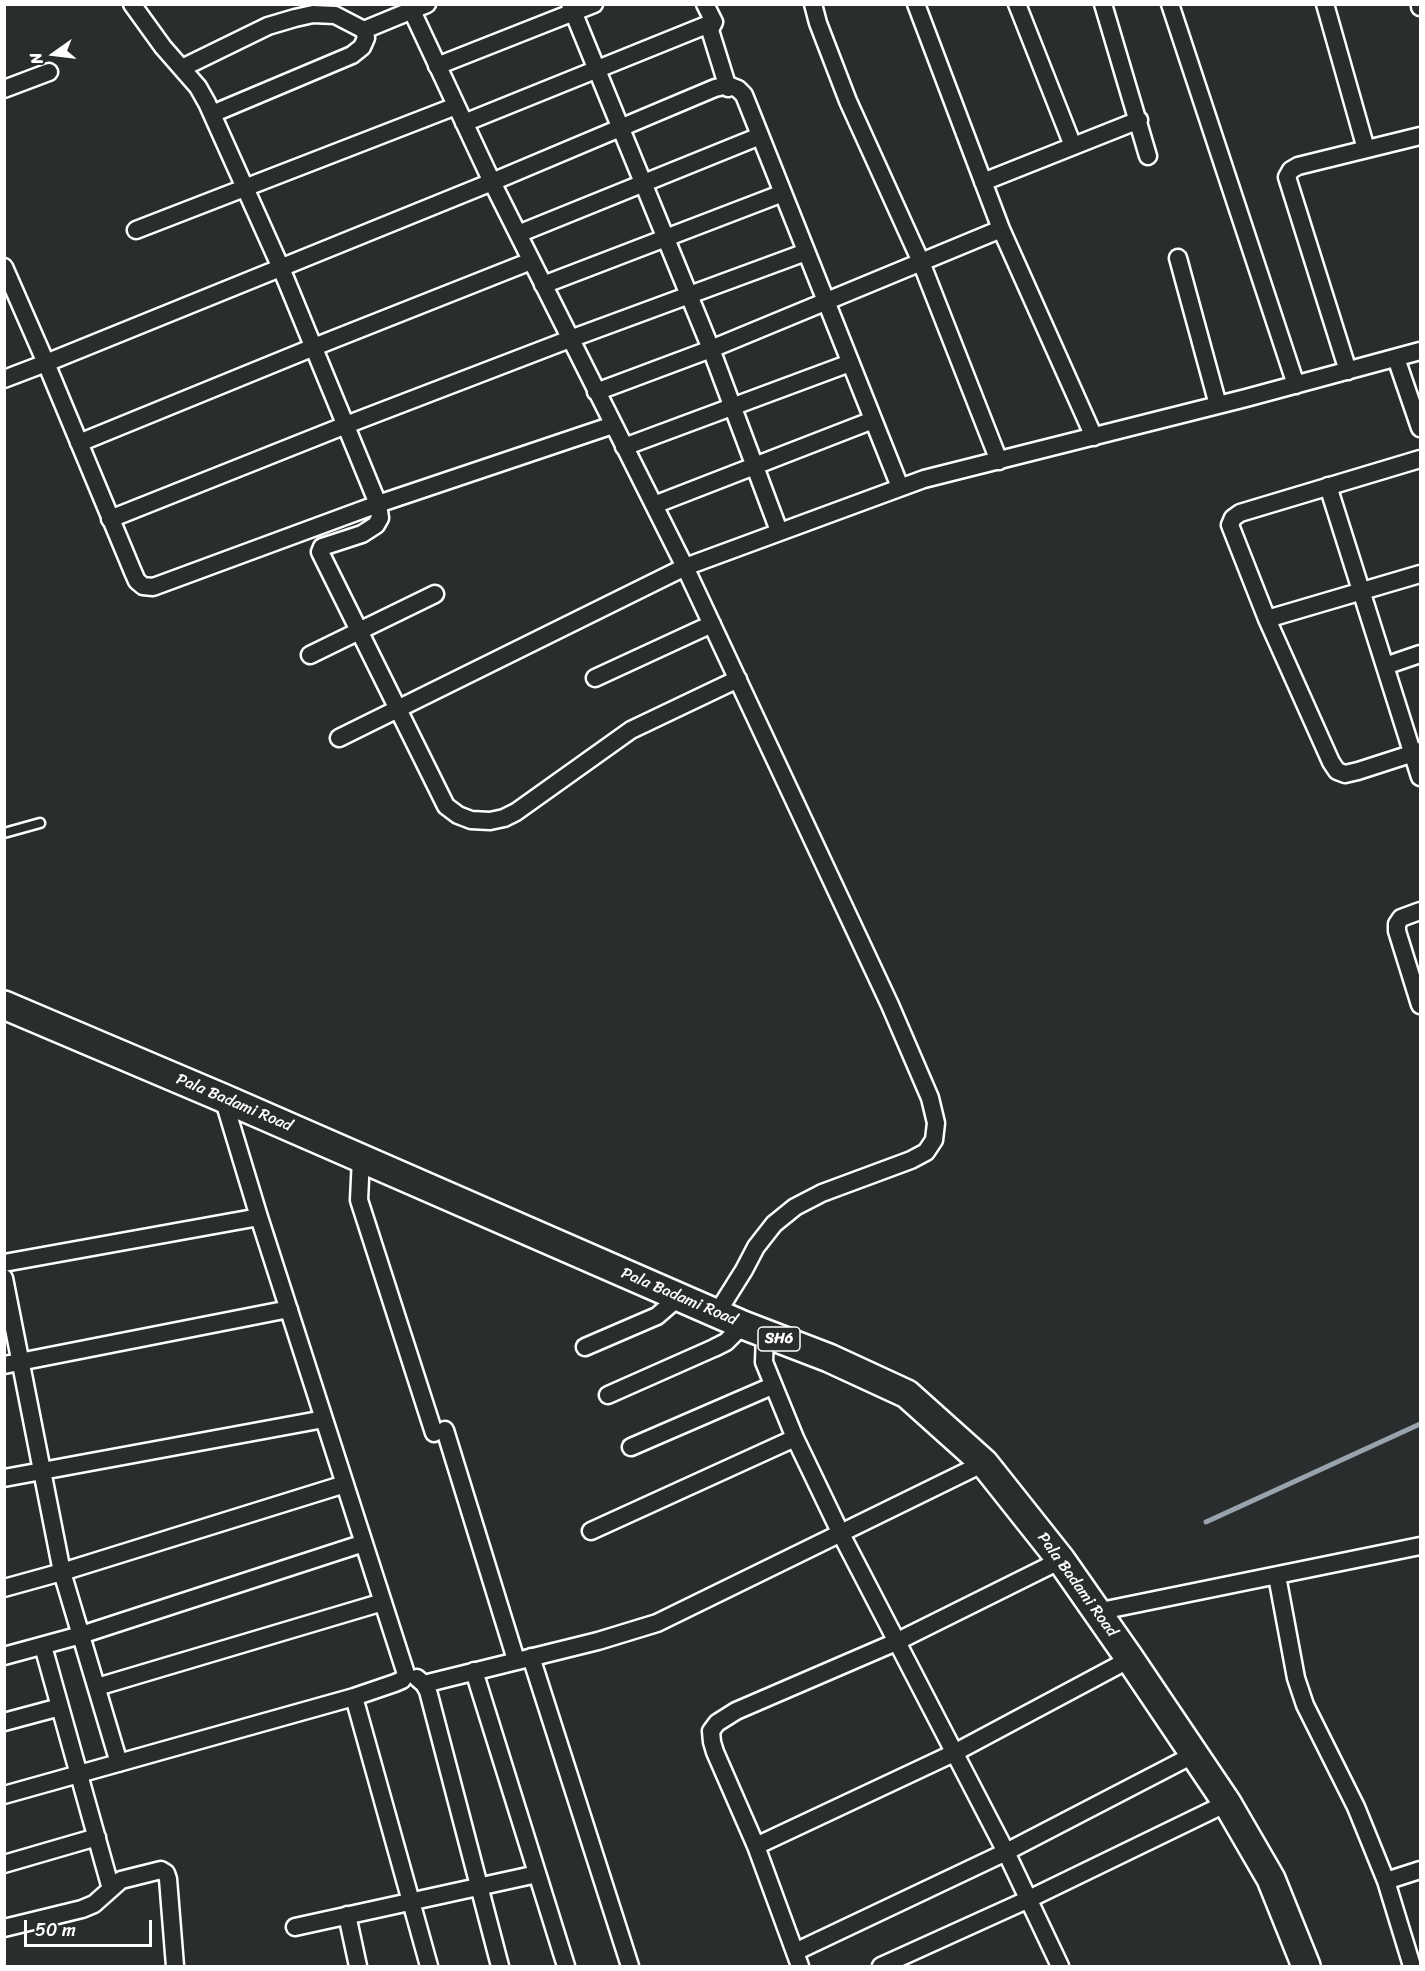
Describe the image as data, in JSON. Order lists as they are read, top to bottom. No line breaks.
{"streets":{"main road":["Pala Badami Road","SH6"]},"scale_bar":"50 m","north":"left"}
